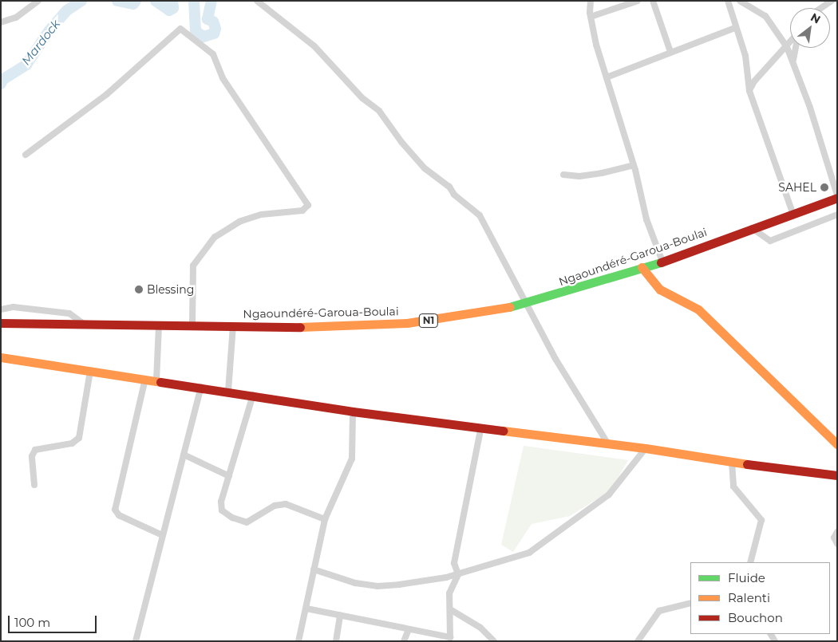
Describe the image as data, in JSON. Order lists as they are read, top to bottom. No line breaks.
{"streets":{"main road":["Ngaoundéré-Garoua-Boulai","N1"]},"water":["Mardock"],"places":["SAHEL","Blessing"],"legend":["Fluide","Ralenti","Bouchon"],"scale_bar":"100 m","north":"top right"}
